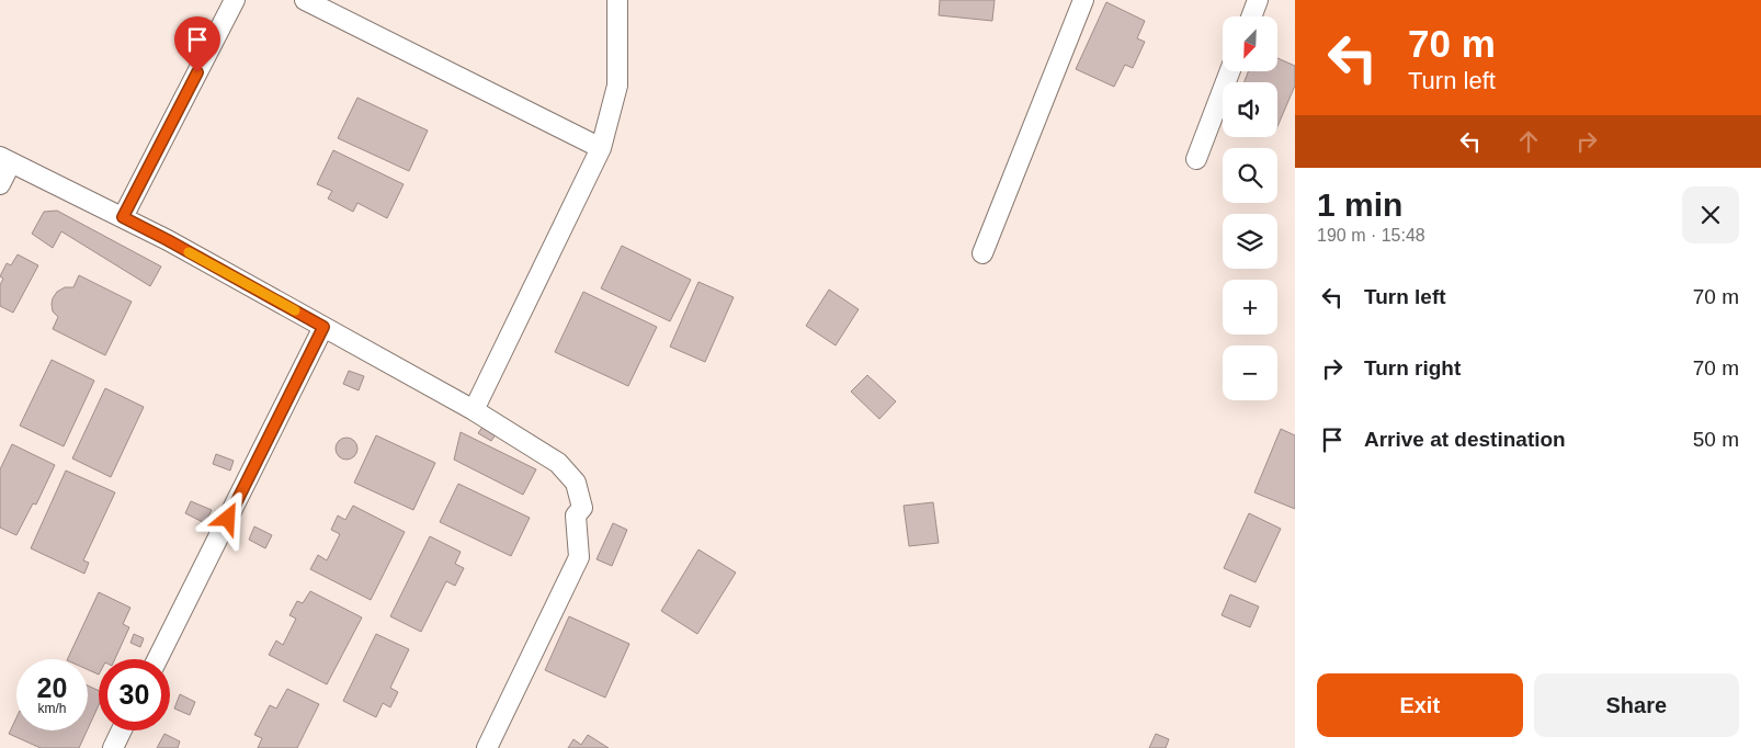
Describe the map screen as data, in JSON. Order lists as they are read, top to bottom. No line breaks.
{"north":"bottom left","page":{"turn":["70 m","Turn left"],"map_buttons":["+","−"],"heading":["1 min","190 m · 15:48"],"list":[{"name":"Turn left","value":"70 m"},{"name":"Turn right","value":"70 m"},{"name":"Arrive at destination","value":"50 m"}],"speed":"20 km/h","limit":"30","buttons":["Exit","Share"]}}
